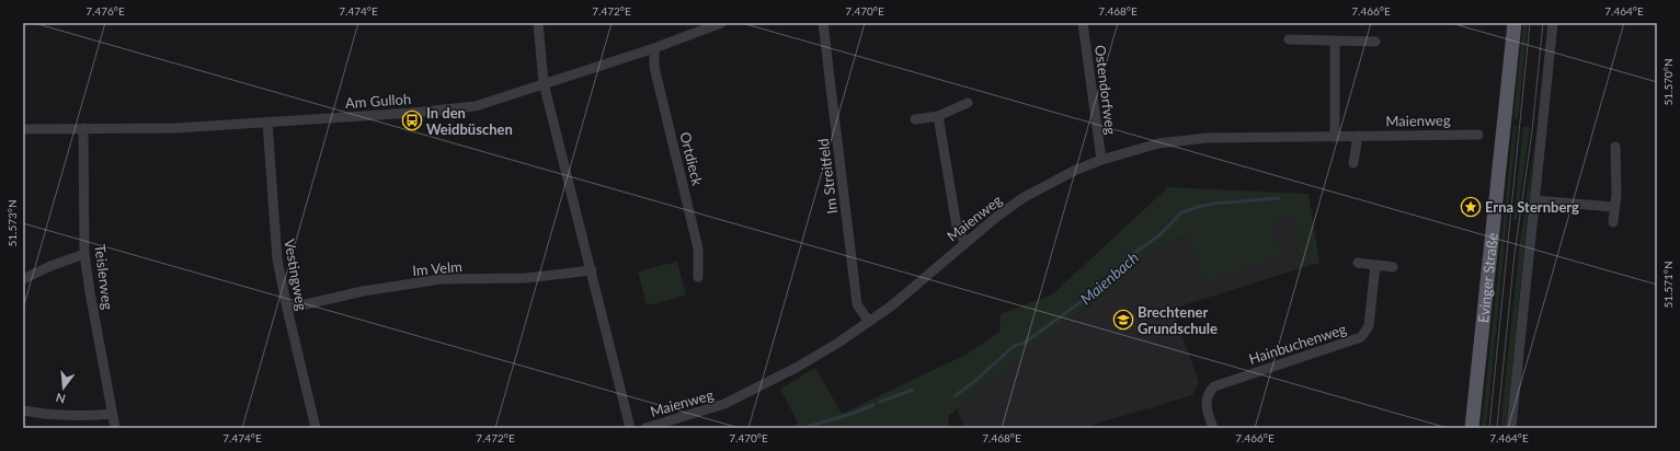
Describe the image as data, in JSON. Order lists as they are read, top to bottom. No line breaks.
{"streets":{"main road":["Evinger Straße"],"street":["Ostendorfweg","Am Gulloh","Maienweg","Ortdieck","Im Streitfeld","Im Velm","Vestingweg","Teislerweg","Hainbuchenweg"]},"crossings":[["Ostendorfweg","Maienweg"],["Am Gulloh","Ortdieck"],["Am Gulloh","Vestingweg"],["Am Gulloh","Teislerweg"],["Maienweg","Im Streitfeld"],["Im Velm","Vestingweg"]],"water":["Maienbach"],"places":{"bus stop":["In den Weidbüschen"],"place":["Erna Sternberg"],"school or university":["Brechtener Grundschule"]},"north":"bottom","coordinates":["7.476°E","7.474°E","7.472°E","7.470°E","7.468°E","7.466°E","7.464°E","51.570°N","51.573°N","51.571°N"]}
